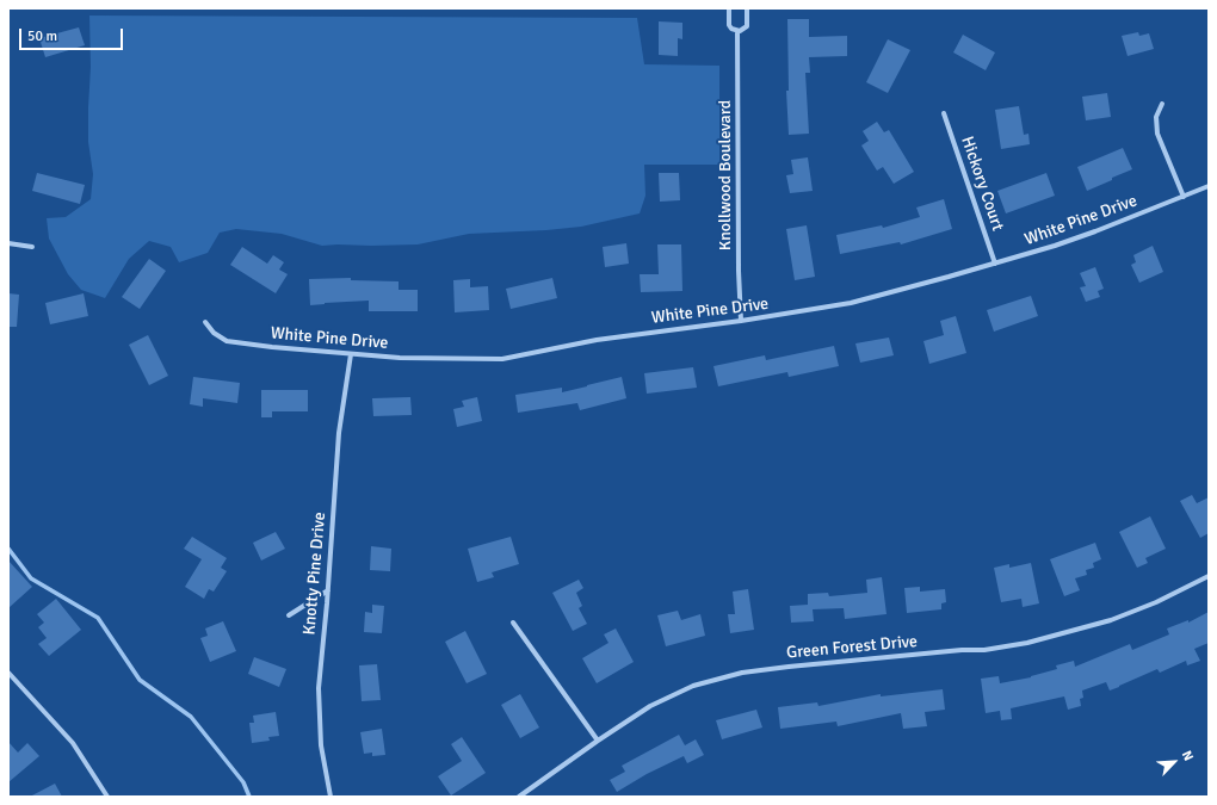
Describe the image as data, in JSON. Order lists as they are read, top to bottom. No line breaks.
{"streets":{"street":["Knollwood Boulevard","Hickory Court","White Pine Drive","Knotty Pine Drive","Green Forest Drive"]},"crossings":[["Knollwood Boulevard","White Pine Drive"],["Hickory Court","White Pine Drive"],["White Pine Drive","Knotty Pine Drive"]],"scale_bar":"50 m","north":"top right"}
